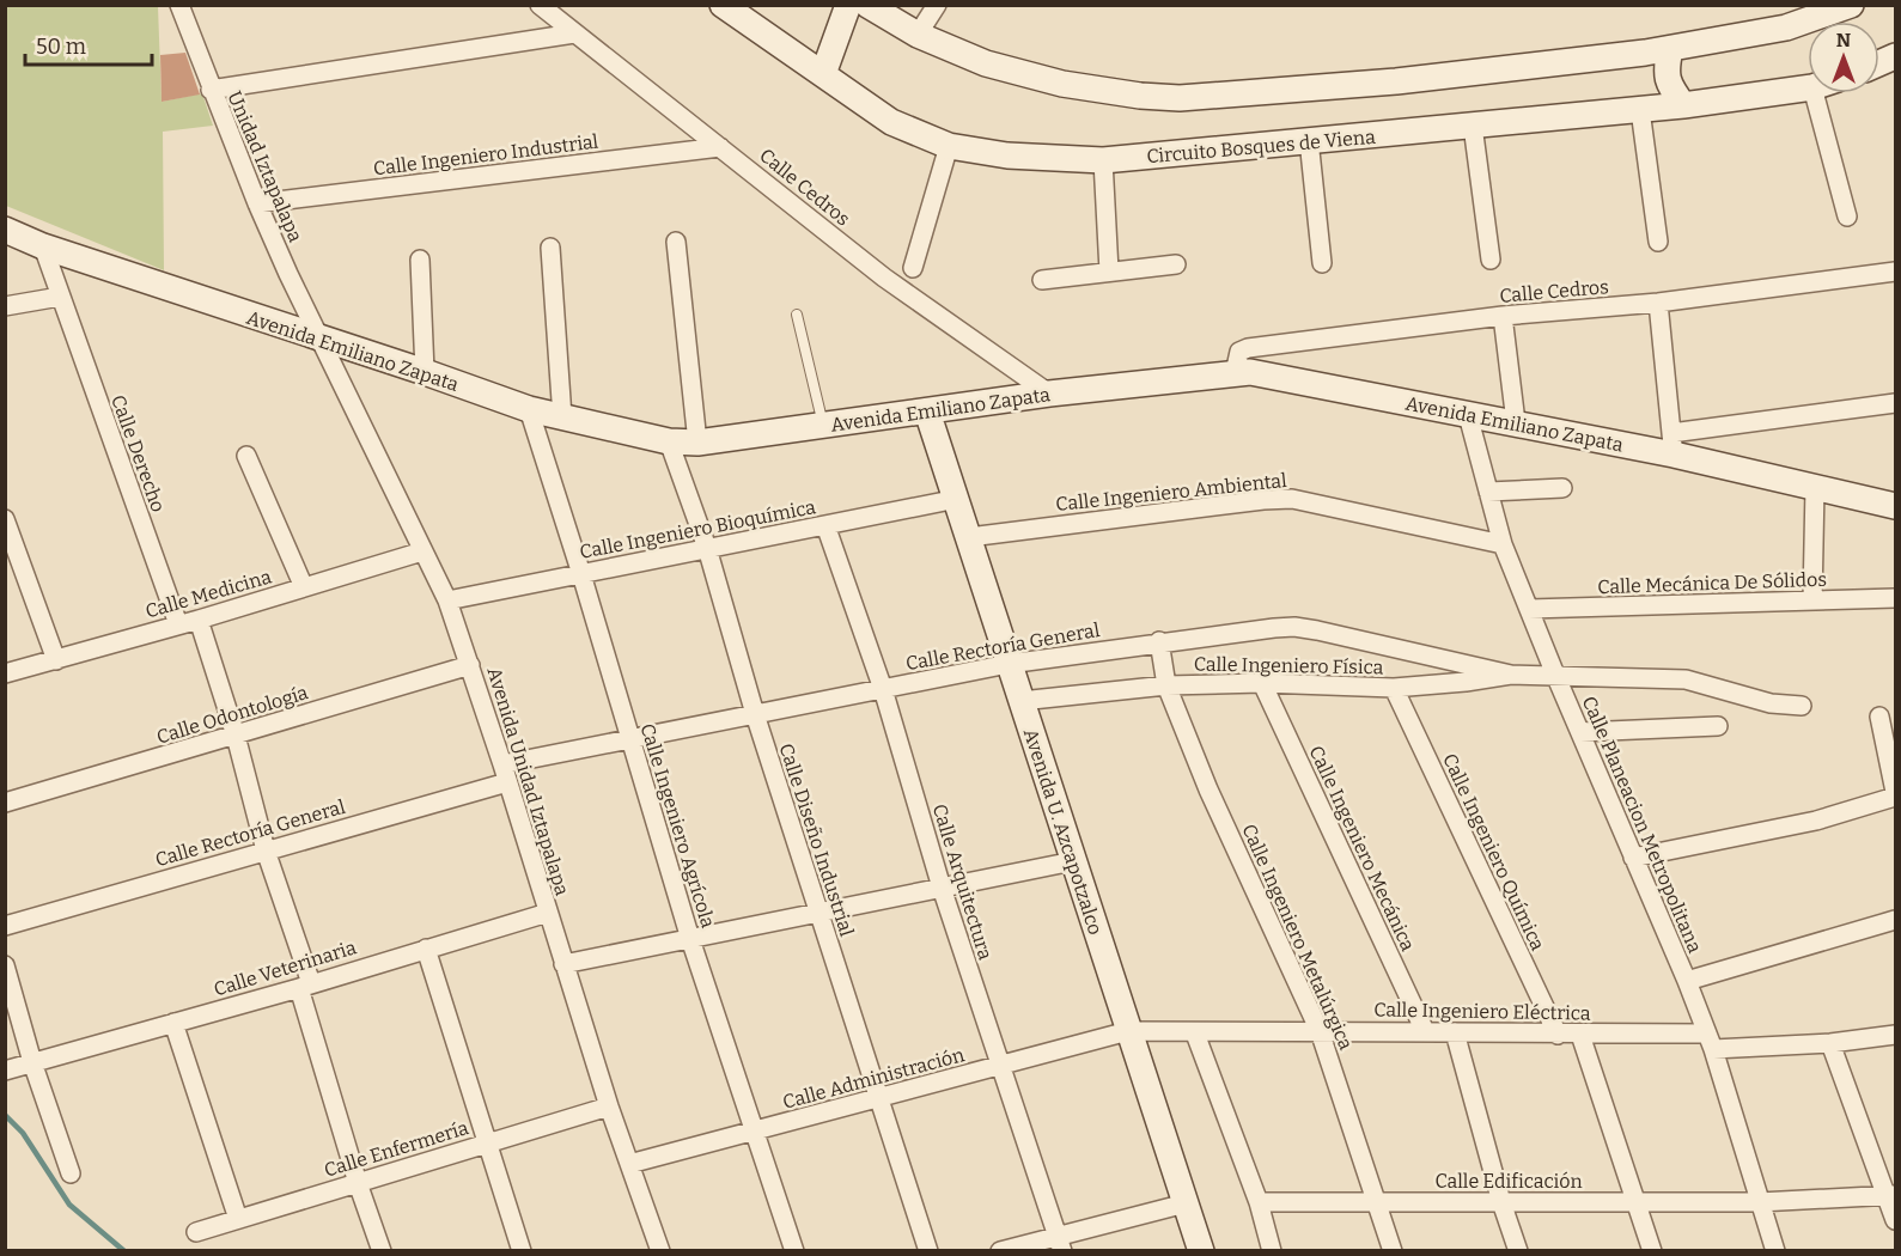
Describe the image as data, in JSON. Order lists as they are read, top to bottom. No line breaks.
{"streets":{"street":["Circuito Bosques de Viena","Calle Ingeniero Industrial","Unidad Iztapalapa","Calle Cedros","Avenida Emiliano Zapata","Calle Derecho","Calle Ingeniero Ambiental","Calle Ingeniero Bioquímica","Calle Mecánica De Sólidos","Calle Medicina","Calle Rectoría General","Calle Ingeniero Física","Calle Odontología","Avenida Unidad Iztapalapa","Calle Planeacion Metropolitana","Calle Ingeniero Agrícola","Avenida U. Azcapotzalco","Calle Diseño Industrial","Calle Ingeniero Mecánica","Calle Ingeniero Química","Calle Arquitectura","Calle Ingeniero Metalúrgica","Calle Veterinaria","Calle Ingeniero Eléctrica","Calle Administración","Calle Enfermería","Calle Edificación"]},"crossings":[["Calle Ingeniero Industrial","Unidad Iztapalapa"],["Calle Ingeniero Industrial","Calle Cedros"],["Unidad Iztapalapa","Avenida Emiliano Zapata"],["Unidad Iztapalapa","Avenida Unidad Iztapalapa"],["Calle Cedros","Avenida Emiliano Zapata"],["Avenida Emiliano Zapata","Calle Derecho"],["Avenida Emiliano Zapata","Avenida Unidad Iztapalapa"],["Avenida Emiliano Zapata","Calle Planeacion Metropolitana"],["Avenida Emiliano Zapata","Calle Ingeniero Agrícola"],["Avenida Emiliano Zapata","Avenida U. Azcapotzalco"],["Avenida Emiliano Zapata","Calle Diseño Industrial"],["Calle Derecho","Calle Medicina"],["Calle Ingeniero Ambiental","Calle Planeacion Metropolitana"],["Calle Ingeniero Ambiental","Avenida U. Azcapotzalco"],["Calle Ingeniero Bioquímica","Avenida Unidad Iztapalapa"],["Calle Ingeniero Bioquímica","Calle Ingeniero Agrícola"],["Calle Ingeniero Bioquímica","Avenida U. Azcapotzalco"],["Calle Ingeniero Bioquímica","Calle Diseño Industrial"],["Calle Ingeniero Bioquímica","Calle Arquitectura"],["Calle Mecánica De Sólidos","Calle Planeacion Metropolitana"],["Calle Medicina","Avenida Unidad Iztapalapa"],["Calle Rectoría General","Calle Ingeniero Física"],["Calle Rectoría General","Avenida Unidad Iztapalapa"],["Calle Rectoría General","Calle Ingeniero Agrícola"],["Calle Rectoría General","Avenida U. Azcapotzalco"],["Calle Rectoría General","Calle Diseño Industrial"],["Calle Rectoría General","Calle Arquitectura"],["Calle Rectoría General","Calle Ingeniero Metalúrgica"],["Calle Ingeniero Física","Calle Planeacion Metropolitana"],["Calle Ingeniero Física","Avenida U. Azcapotzalco"],["Calle Ingeniero Física","Calle Ingeniero Mecánica"],["Calle Ingeniero Física","Calle Ingeniero Química"],["Calle Ingeniero Física","Calle Ingeniero Metalúrgica"],["Calle Odontología","Avenida Unidad Iztapalapa"],["Avenida Unidad Iztapalapa","Calle Veterinaria"],["Avenida Unidad Iztapalapa","Calle Administración"],["Avenida Unidad Iztapalapa","Calle Enfermería"],["Calle Planeacion Metropolitana","Calle Ingeniero Eléctrica"],["Calle Planeacion Metropolitana","Calle Edificación"],["Calle Ingeniero Agrícola","Calle Administración"],["Avenida U. Azcapotzalco","Calle Ingeniero Eléctrica"],["Avenida U. Azcapotzalco","Calle Administración"],["Calle Diseño Industrial","Calle Administración"],["Calle Ingeniero Mecánica","Calle Ingeniero Eléctrica"],["Calle Ingeniero Química","Calle Ingeniero Eléctrica"],["Calle Arquitectura","Calle Administración"],["Calle Ingeniero Metalúrgica","Calle Ingeniero Eléctrica"],["Calle Ingeniero Metalúrgica","Calle Edificación"],["Calle Ingeniero Eléctrica","Calle Administración"]],"scale_bar":"50 m","north":"top"}
